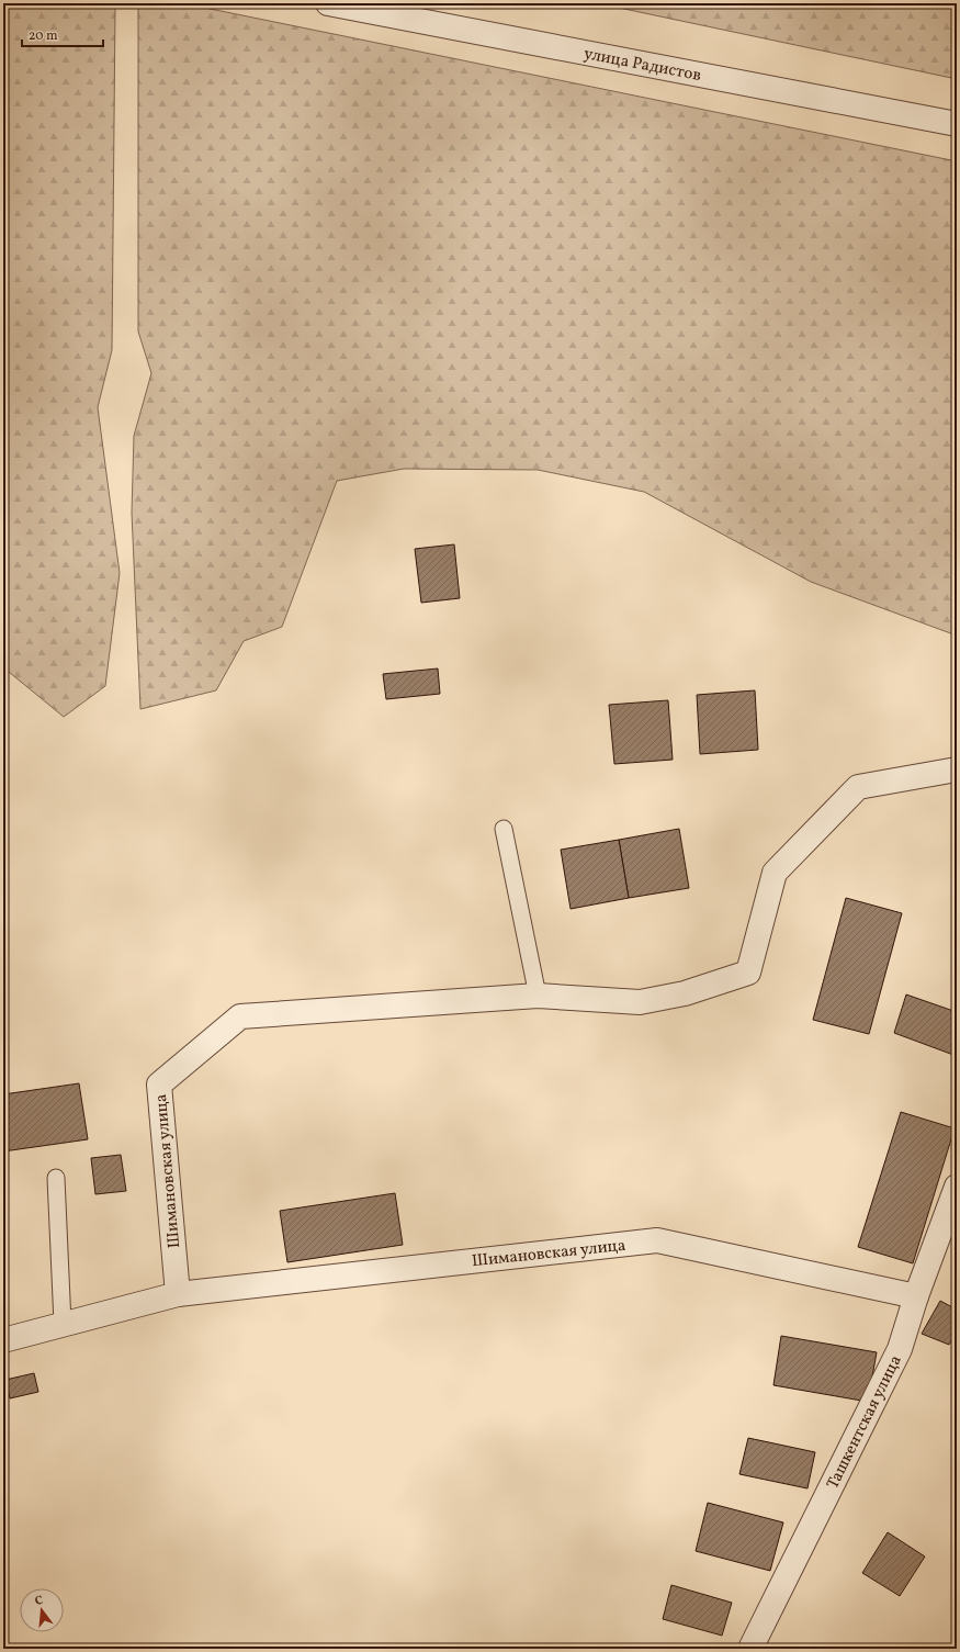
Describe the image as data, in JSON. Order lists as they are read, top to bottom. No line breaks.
{"streets":{"street":["улица Радистов","Шимановская улица","Ташкентская улица"]},"crossings":[["Шимановская улица","Ташкентская улица"]],"scale_bar":"20 m","north":"top"}
